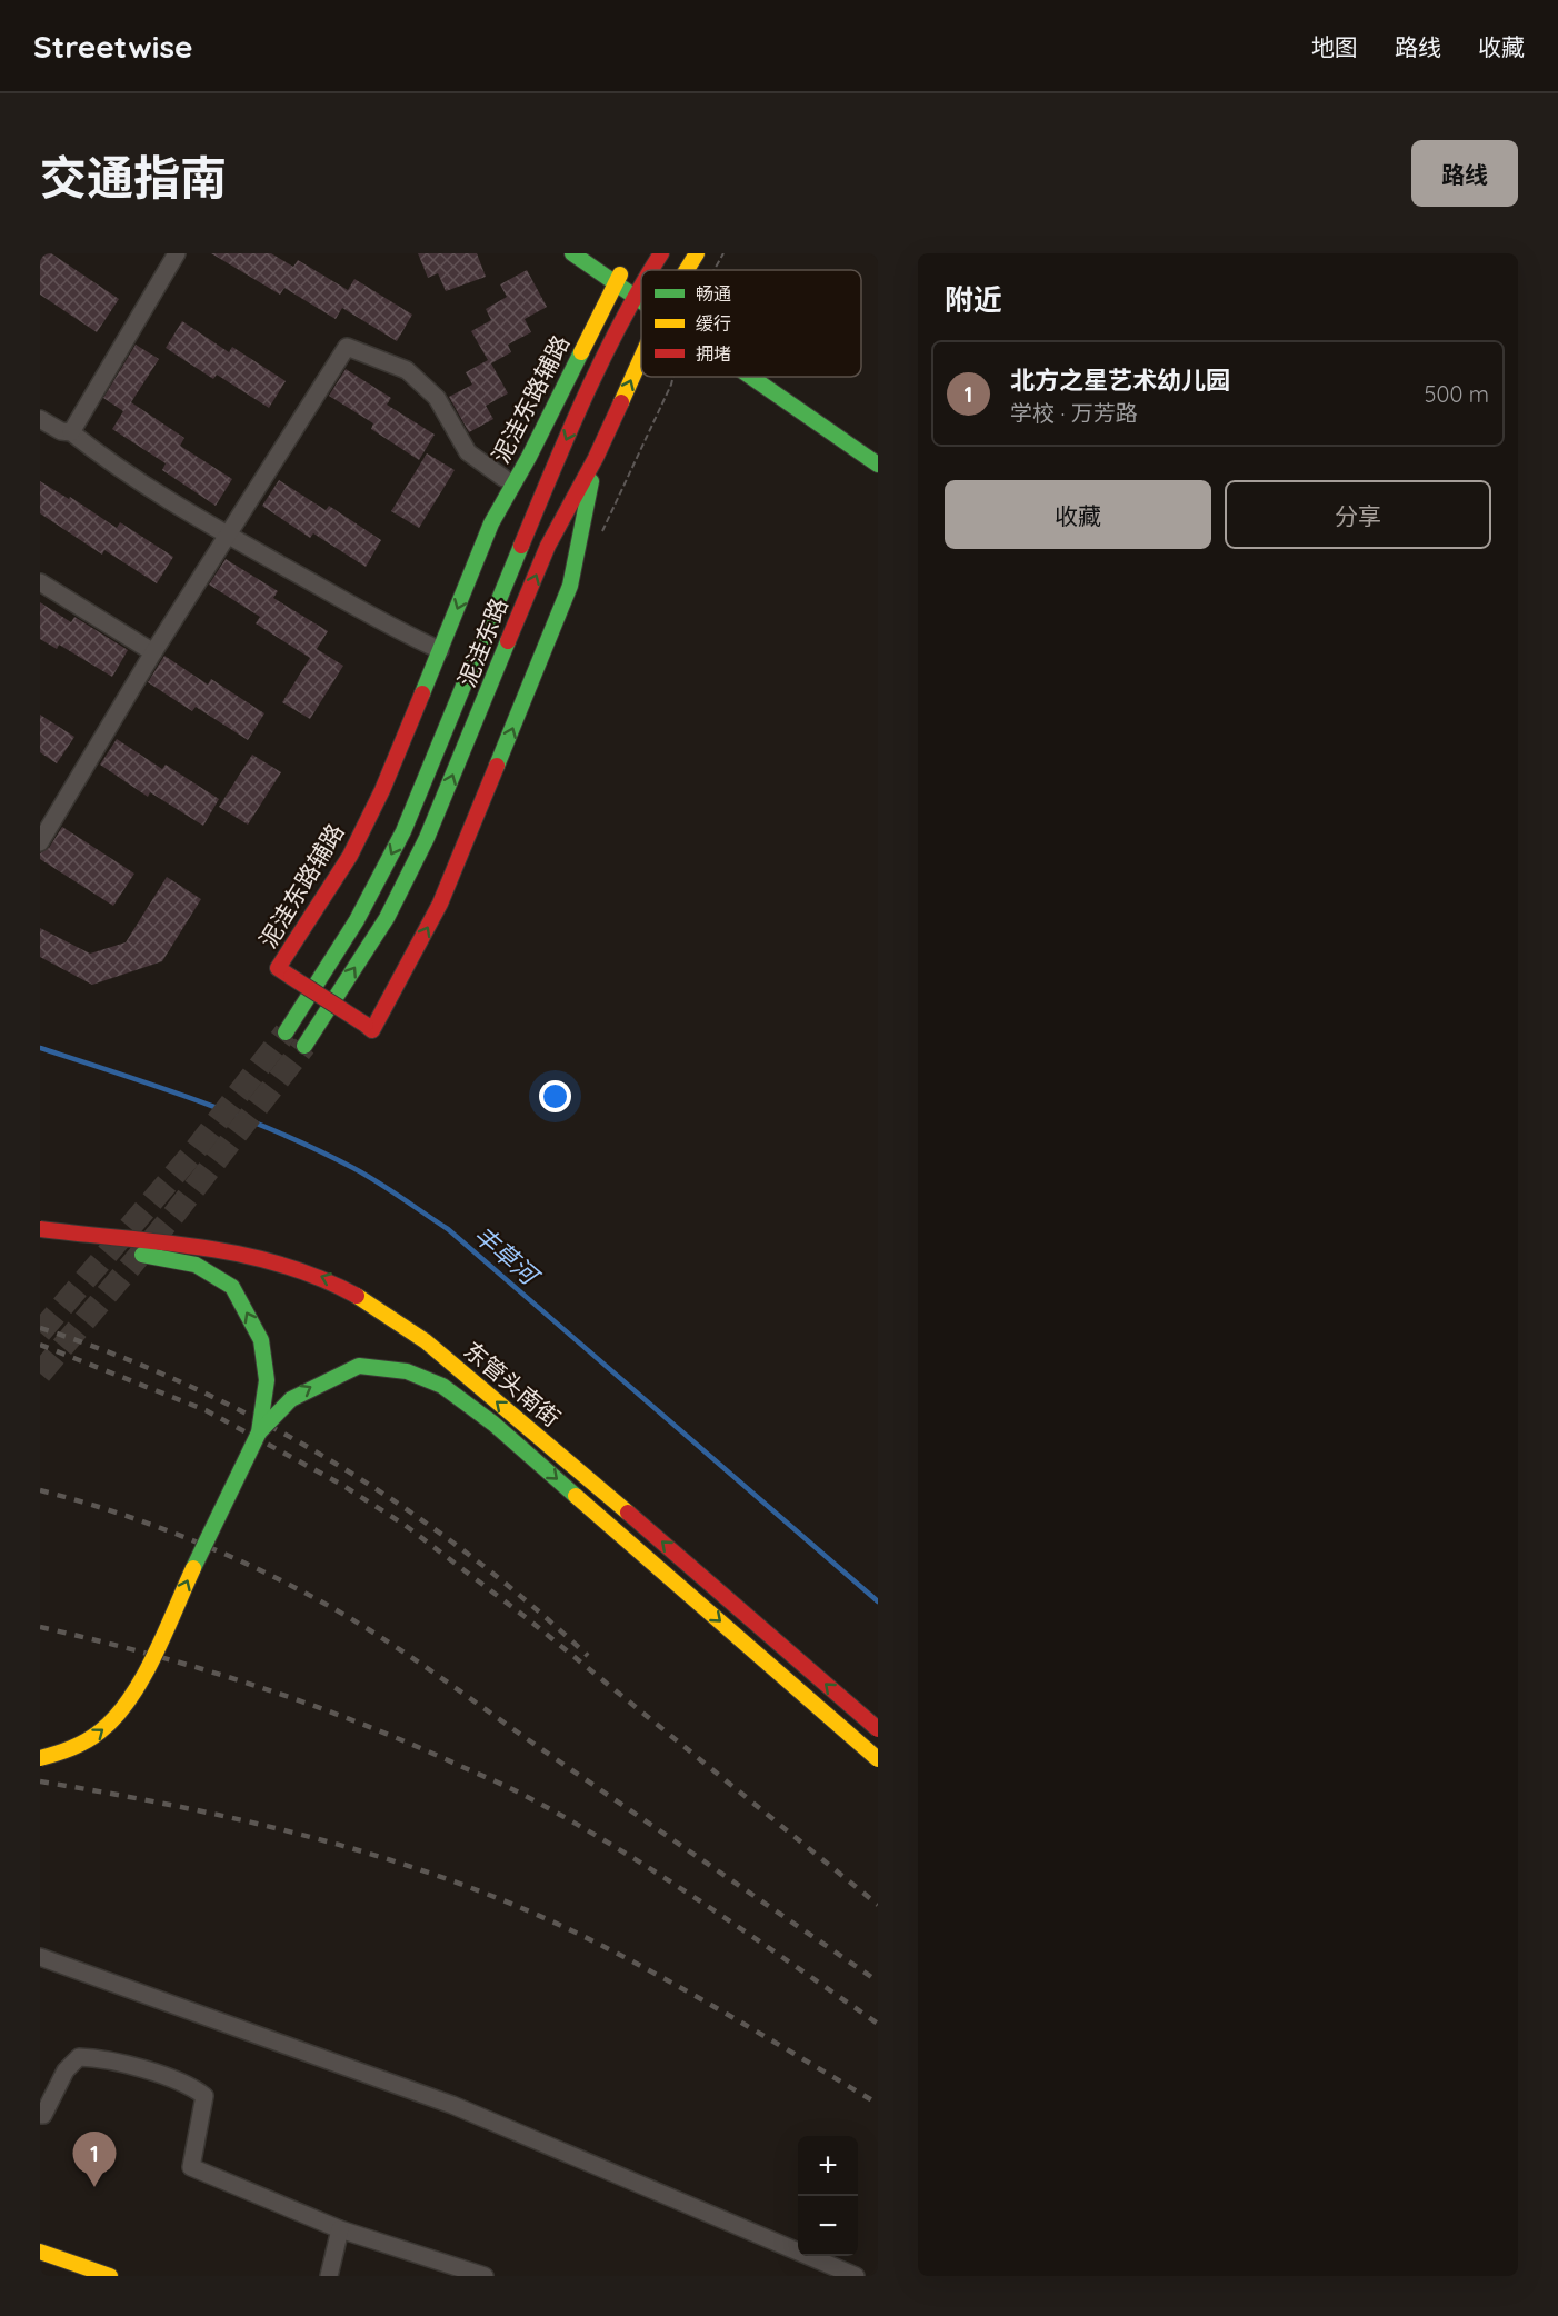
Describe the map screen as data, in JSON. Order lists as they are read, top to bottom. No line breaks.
{"streets":{"main road":["泥洼东路辅路","泥洼东路","东管头南街"]},"crossings":[["泥洼东路辅路","泥洼东路"]],"water":["丰草河"],"legend":["畅通","缓行","拥堵"],"page":{"header":"Streetwise","nav":["地图","路线","收藏"],"title":"交通指南","buttons":["路线",["收藏","分享"]],"heading":"附近","list":[{"mark":"1","name":"北方之星艺术幼儿园","note":"学校 · 万芳路","value":"500 m"}],"pins":"1","map_buttons":["+","−"]}}
